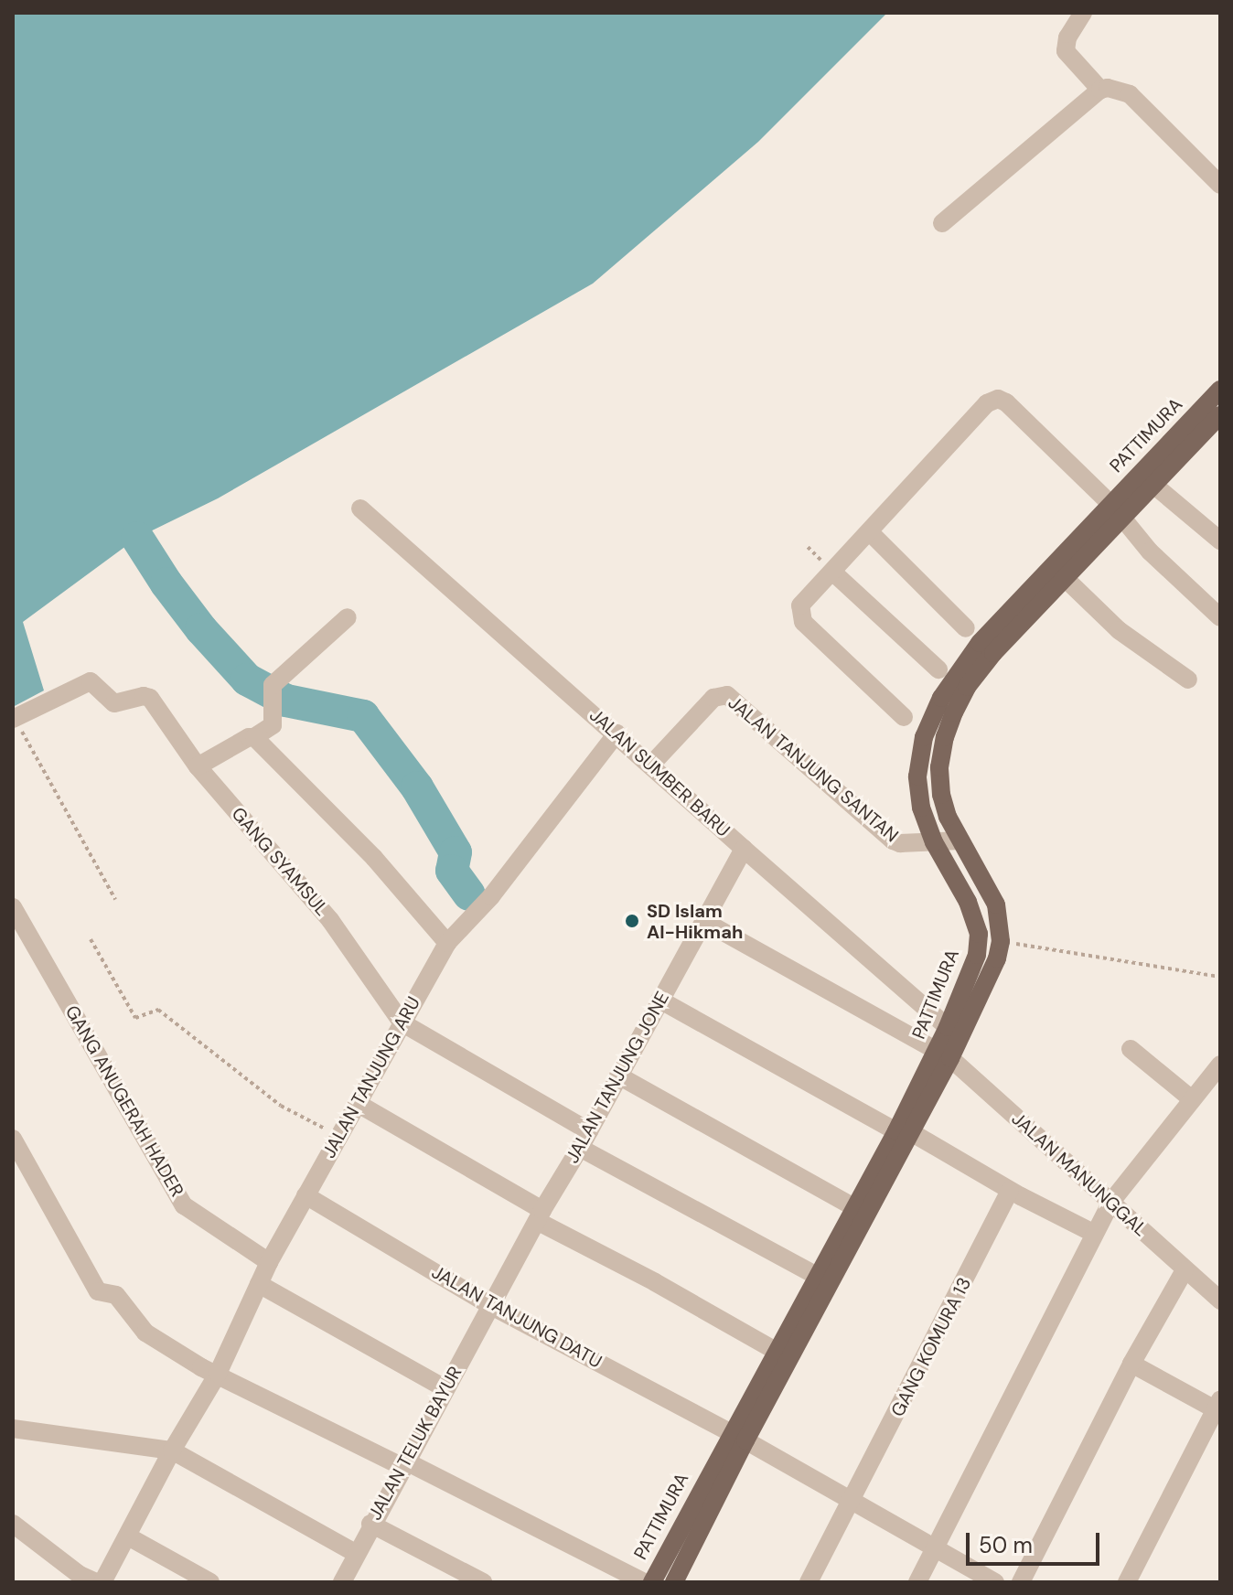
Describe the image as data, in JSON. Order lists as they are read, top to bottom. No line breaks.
{"streets":{"main road":["PATTIMURA"],"street":["JALAN TANJUNG SANTAN","JALAN SUMBER BARU","GANG SYAMSUL","JALAN TANJUNG ARU","JALAN TANJUNG JONE","GANG ANUGERAH HADER","JALAN MANUNGGAL","JALAN TANJUNG DATU","GANG KOMURA 13","JALAN TELUK BAYUR"]},"crossings":[["PATTIMURA","JALAN TANJUNG SANTAN"],["PATTIMURA","JALAN SUMBER BARU"],["PATTIMURA","JALAN MANUNGGAL"],["PATTIMURA","JALAN TANJUNG DATU"],["JALAN TANJUNG SANTAN","JALAN SUMBER BARU"],["JALAN SUMBER BARU","JALAN TANJUNG ARU"],["JALAN SUMBER BARU","JALAN TANJUNG JONE"],["GANG SYAMSUL","JALAN TANJUNG ARU"],["JALAN TANJUNG ARU","GANG ANUGERAH HADER"],["JALAN TANJUNG ARU","JALAN TANJUNG DATU"],["JALAN TANJUNG JONE","JALAN MANUNGGAL"],["JALAN TANJUNG JONE","JALAN TANJUNG DATU"],["JALAN TANJUNG JONE","JALAN TELUK BAYUR"],["JALAN TANJUNG DATU","GANG KOMURA 13"],["JALAN TANJUNG DATU","JALAN TELUK BAYUR"]],"places":["SD Islam Al-Hikmah"],"scale_bar":"50 m"}
